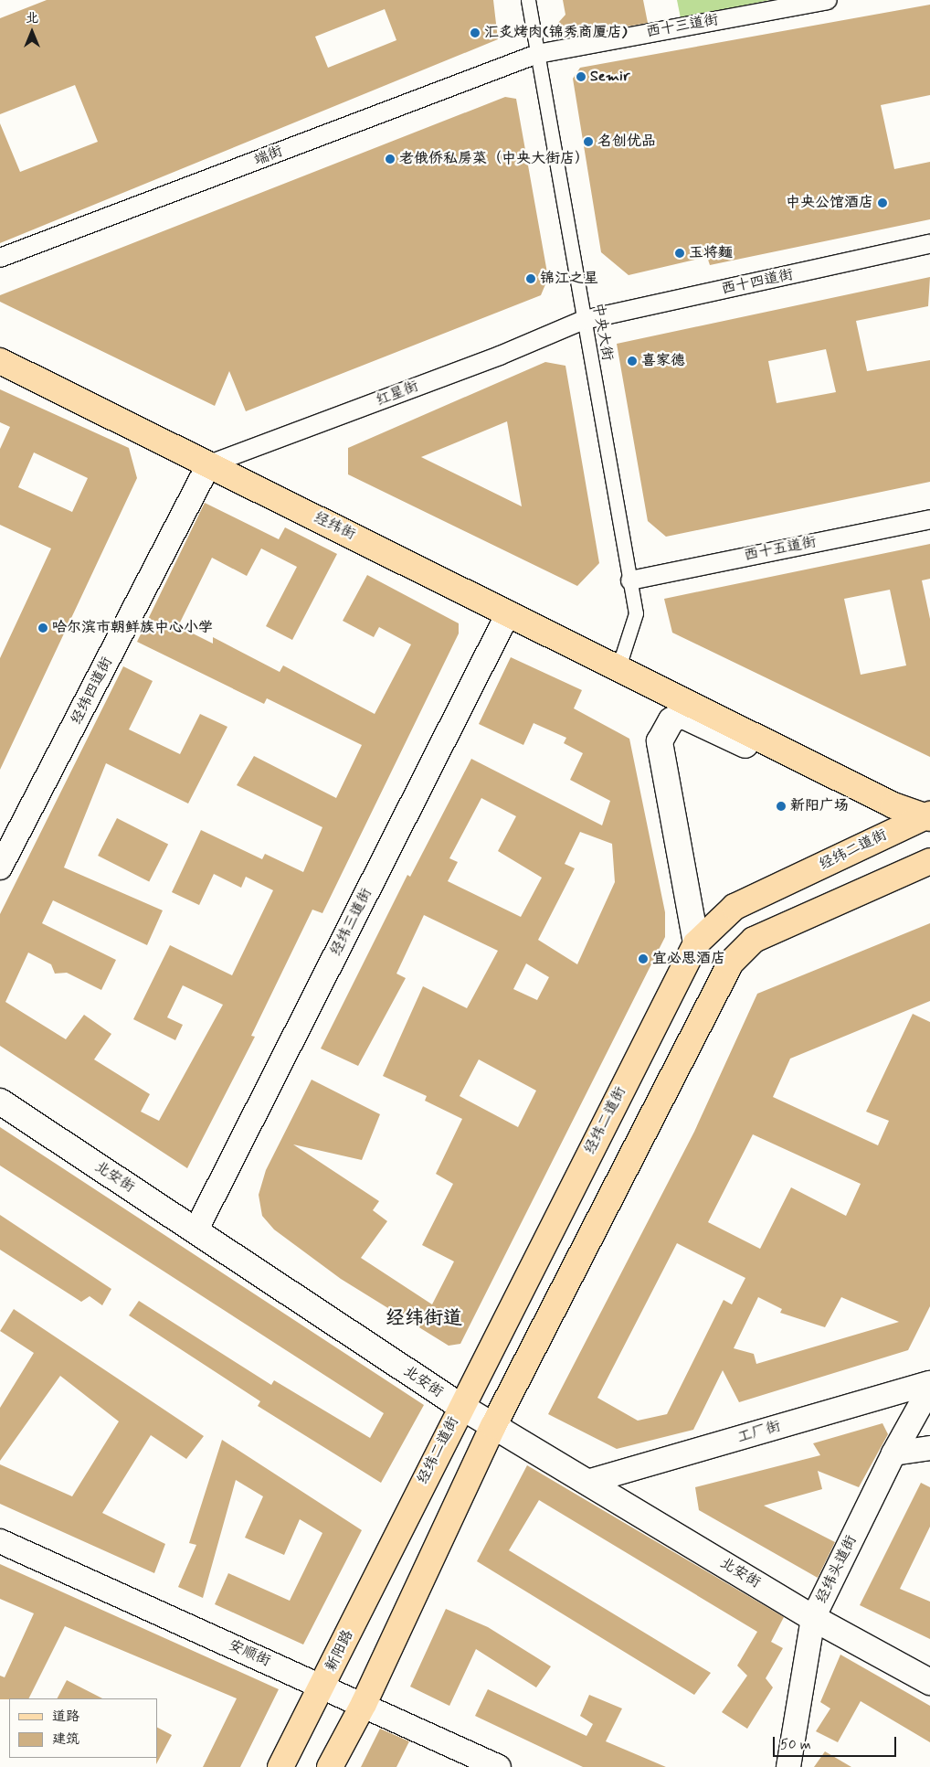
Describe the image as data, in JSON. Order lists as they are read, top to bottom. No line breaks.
{"streets":{"main road":["经纬街","经纬二道街","北安街","新阳路"],"street":["西十三道街","端街","西十四道街","中央大街","红星街","西十五道街","经纬四道街","经纬三道街","工厂街","经纬头道街","安顺街"]},"crossings":[["西十三道街","端街"],["西十三道街","中央大街"],["端街","中央大街"],["西十四道街","中央大街"],["西十四道街","红星街"],["中央大街","红星街"],["中央大街","经纬街"],["中央大街","西十五道街"],["红星街","经纬街"],["红星街","经纬四道街"],["经纬街","经纬四道街"],["经纬街","经纬二道街"],["经纬街","经纬三道街"],["经纬二道街","北安街"],["经纬二道街","新阳路"],["经纬三道街","北安街"],["北安街","工厂街"],["北安街","经纬头道街"],["新阳路","安顺街"]],"districts":["经纬街道"],"places":["汇炙烤肉(锦秀商厦店)","Semir","名创优品","老俄侨私房菜（中央大街店）","中央公馆酒店","玉将麵","锦江之星","喜家德","哈尔滨市朝鲜族中心小学","新阳广场","宜必思酒店"],"legend":["道路","建筑"],"scale_bar":"50 m","north":"top"}
